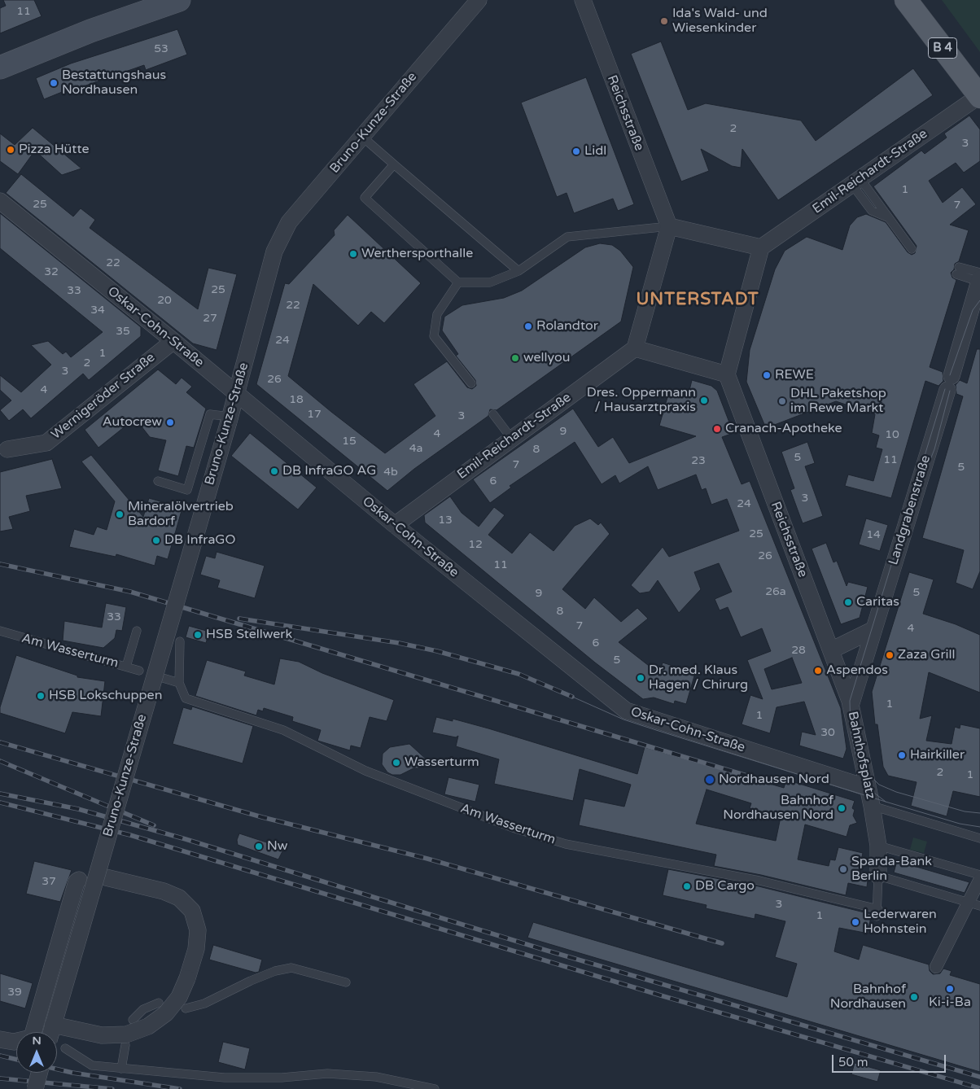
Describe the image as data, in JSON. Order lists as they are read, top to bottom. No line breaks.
{"streets":{"main road":["B 4"],"street":["Reichsstraße","Bruno-Kunze-Straße","Emil-Reichardt-Straße","Oskar-Cohn-Straße","Wernigeröder Straße","Landgrabenstraße","Bahnhofsplatz"],"lane":["Am Wasserturm"]},"crossings":[["B 4","Emil-Reichardt-Straße"],["Reichsstraße","Landgrabenstraße"],["Reichsstraße","Bahnhofsplatz"],["Bruno-Kunze-Straße","Oskar-Cohn-Straße"],["Emil-Reichardt-Straße","Oskar-Cohn-Straße"],["Oskar-Cohn-Straße","Wernigeröder Straße"],["Oskar-Cohn-Straße","Bahnhofsplatz"],["Landgrabenstraße","Bahnhofsplatz"],["Am Wasserturm","Bahnhofsplatz"]],"districts":["UNTERSTADT"],"places":["Ida's Wald- und Wiesenkinder","Bestattungshaus Nordhausen","Pizza Hütte","Lidl","Werthersporthalle","Rolandtor","wellyou","REWE","Dres. Oppermann / Hausarztpraxis","DHL Paketshop im Rewe Markt","Autocrew","Cranach-Apotheke","DB InfraGO AG","Mineralölvertrieb Bardorf","DB InfraGO","Caritas","HSB Stellwerk","Zaza Grill","Aspendos","Dr. med. Klaus Hagen / Chirurg","HSB Lokschuppen","Hairkiller","Wasserturm","Nordhausen Nord","Bahnhof Nordhausen Nord","Nw","Sparda-Bank Berlin","DB Cargo","Lederwaren Hohnstein","Ki-i-Ba","Bahnhof Nordhausen"],"house_numbers":["11","53","2","3","1","25","7","22","32","25","33","20","22","34","27","35","24","1","2","3","26","4","18","17","3","9","4","10","15","4a","8","5","11","23","7","5","4b","6","3","24","13","25","14","12","26","11","26a","5","9","8","33","7","4","6","28","5","1","1","30","2","1","37","3","1","39"],"scale_bar":"50 m","north":"top"}
